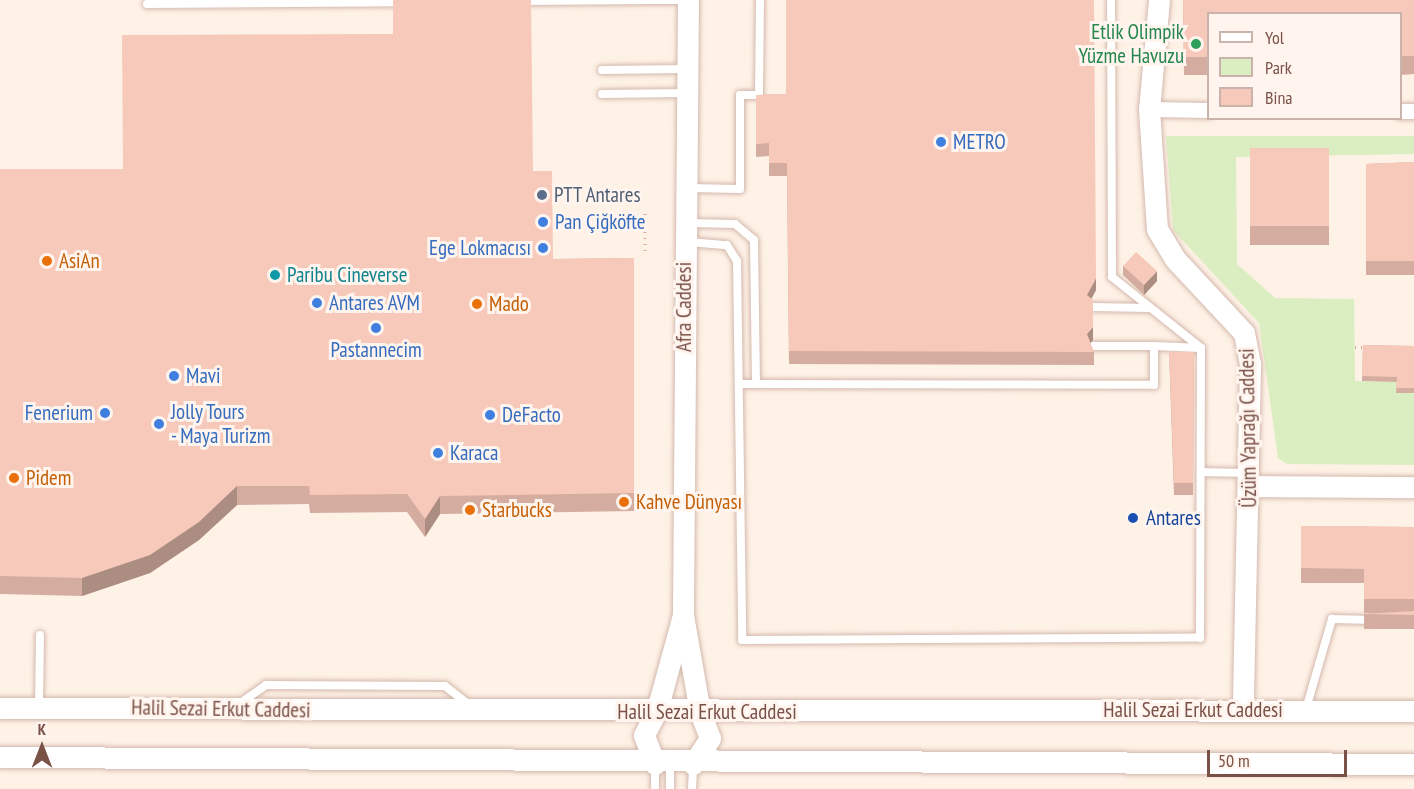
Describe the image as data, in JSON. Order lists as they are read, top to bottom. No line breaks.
{"streets":{"main road":["Afra Caddesi","Üzüm Yaprağı Caddesi","Halil Sezai Erkut Caddesi"]},"crossings":[["Afra Caddesi","Halil Sezai Erkut Caddesi"],["Üzüm Yaprağı Caddesi","Halil Sezai Erkut Caddesi"]],"places":["Etlik Olimpik Yüzme Havuzu","METRO","PTT Antares","Pan Çiğköfte","Ege Lokmacısı","AsiAn","Paribu Cineverse","Antares AVM","Mado","Pastannecim","Mavi","Fenerium","DeFacto","Jolly Tours - Maya Turizm","Karaca","Pidem","Kahve Dünyası","Starbucks","Antares"],"legend":["Yol","Park","Bina"],"scale_bar":"50 m","north":"top"}
